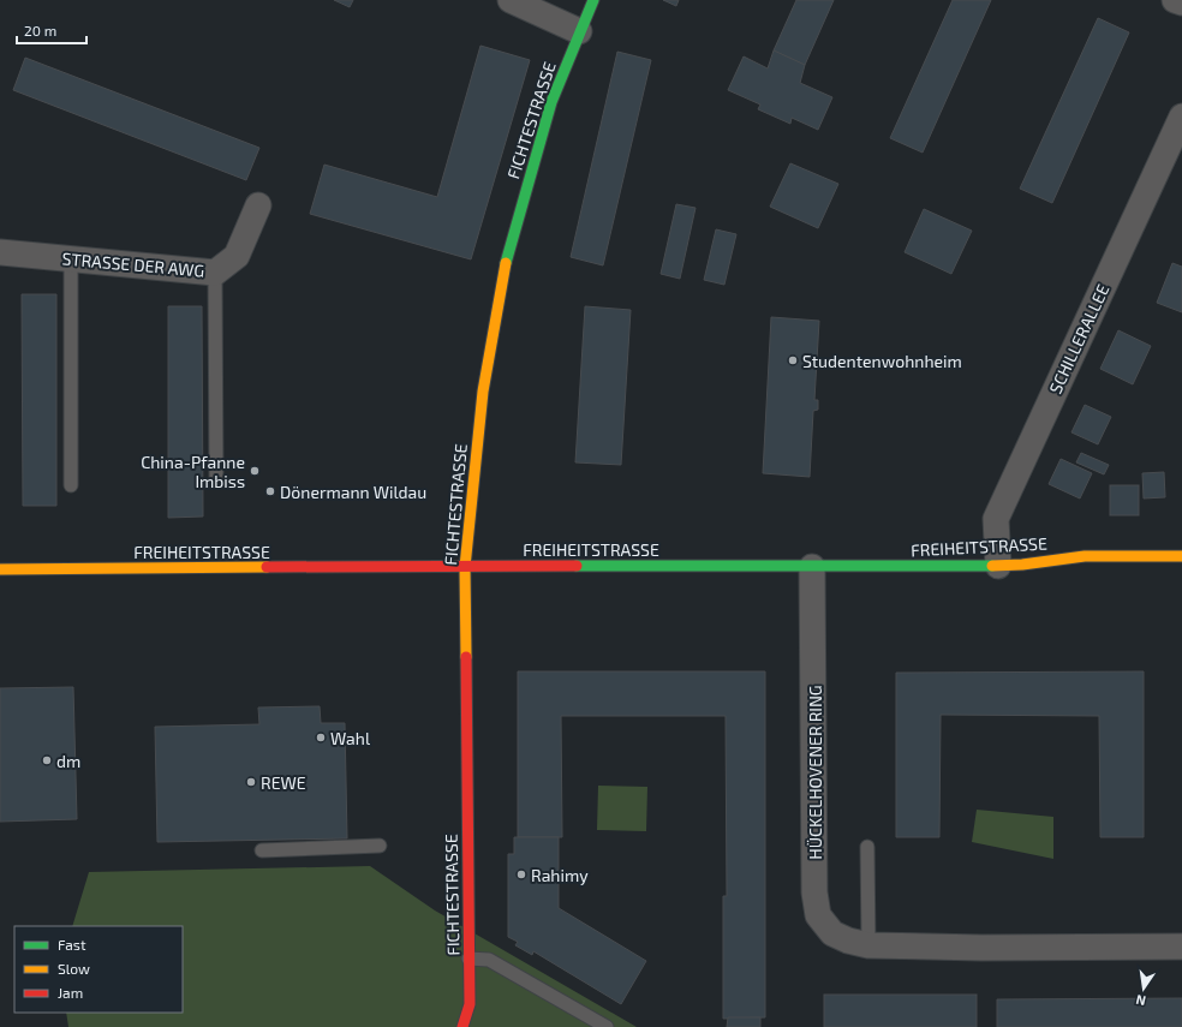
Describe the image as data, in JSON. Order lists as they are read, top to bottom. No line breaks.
{"streets":{"street":["FICHTESTRASSE","STRASSE DER AWG","SCHILLERALLEE","FREIHEITSTRASSE","HÜCKELHOVENER RING"]},"crossings":[["FICHTESTRASSE","FREIHEITSTRASSE"],["SCHILLERALLEE","FREIHEITSTRASSE"],["FREIHEITSTRASSE","HÜCKELHOVENER RING"]],"places":["Studentenwohnheim","China-Pfanne Imbiss","Dönermann Wildau","Wahl","dm","REWE","Rahimy"],"legend":["Fast","Slow","Jam"],"scale_bar":"20 m","north":"bottom"}
